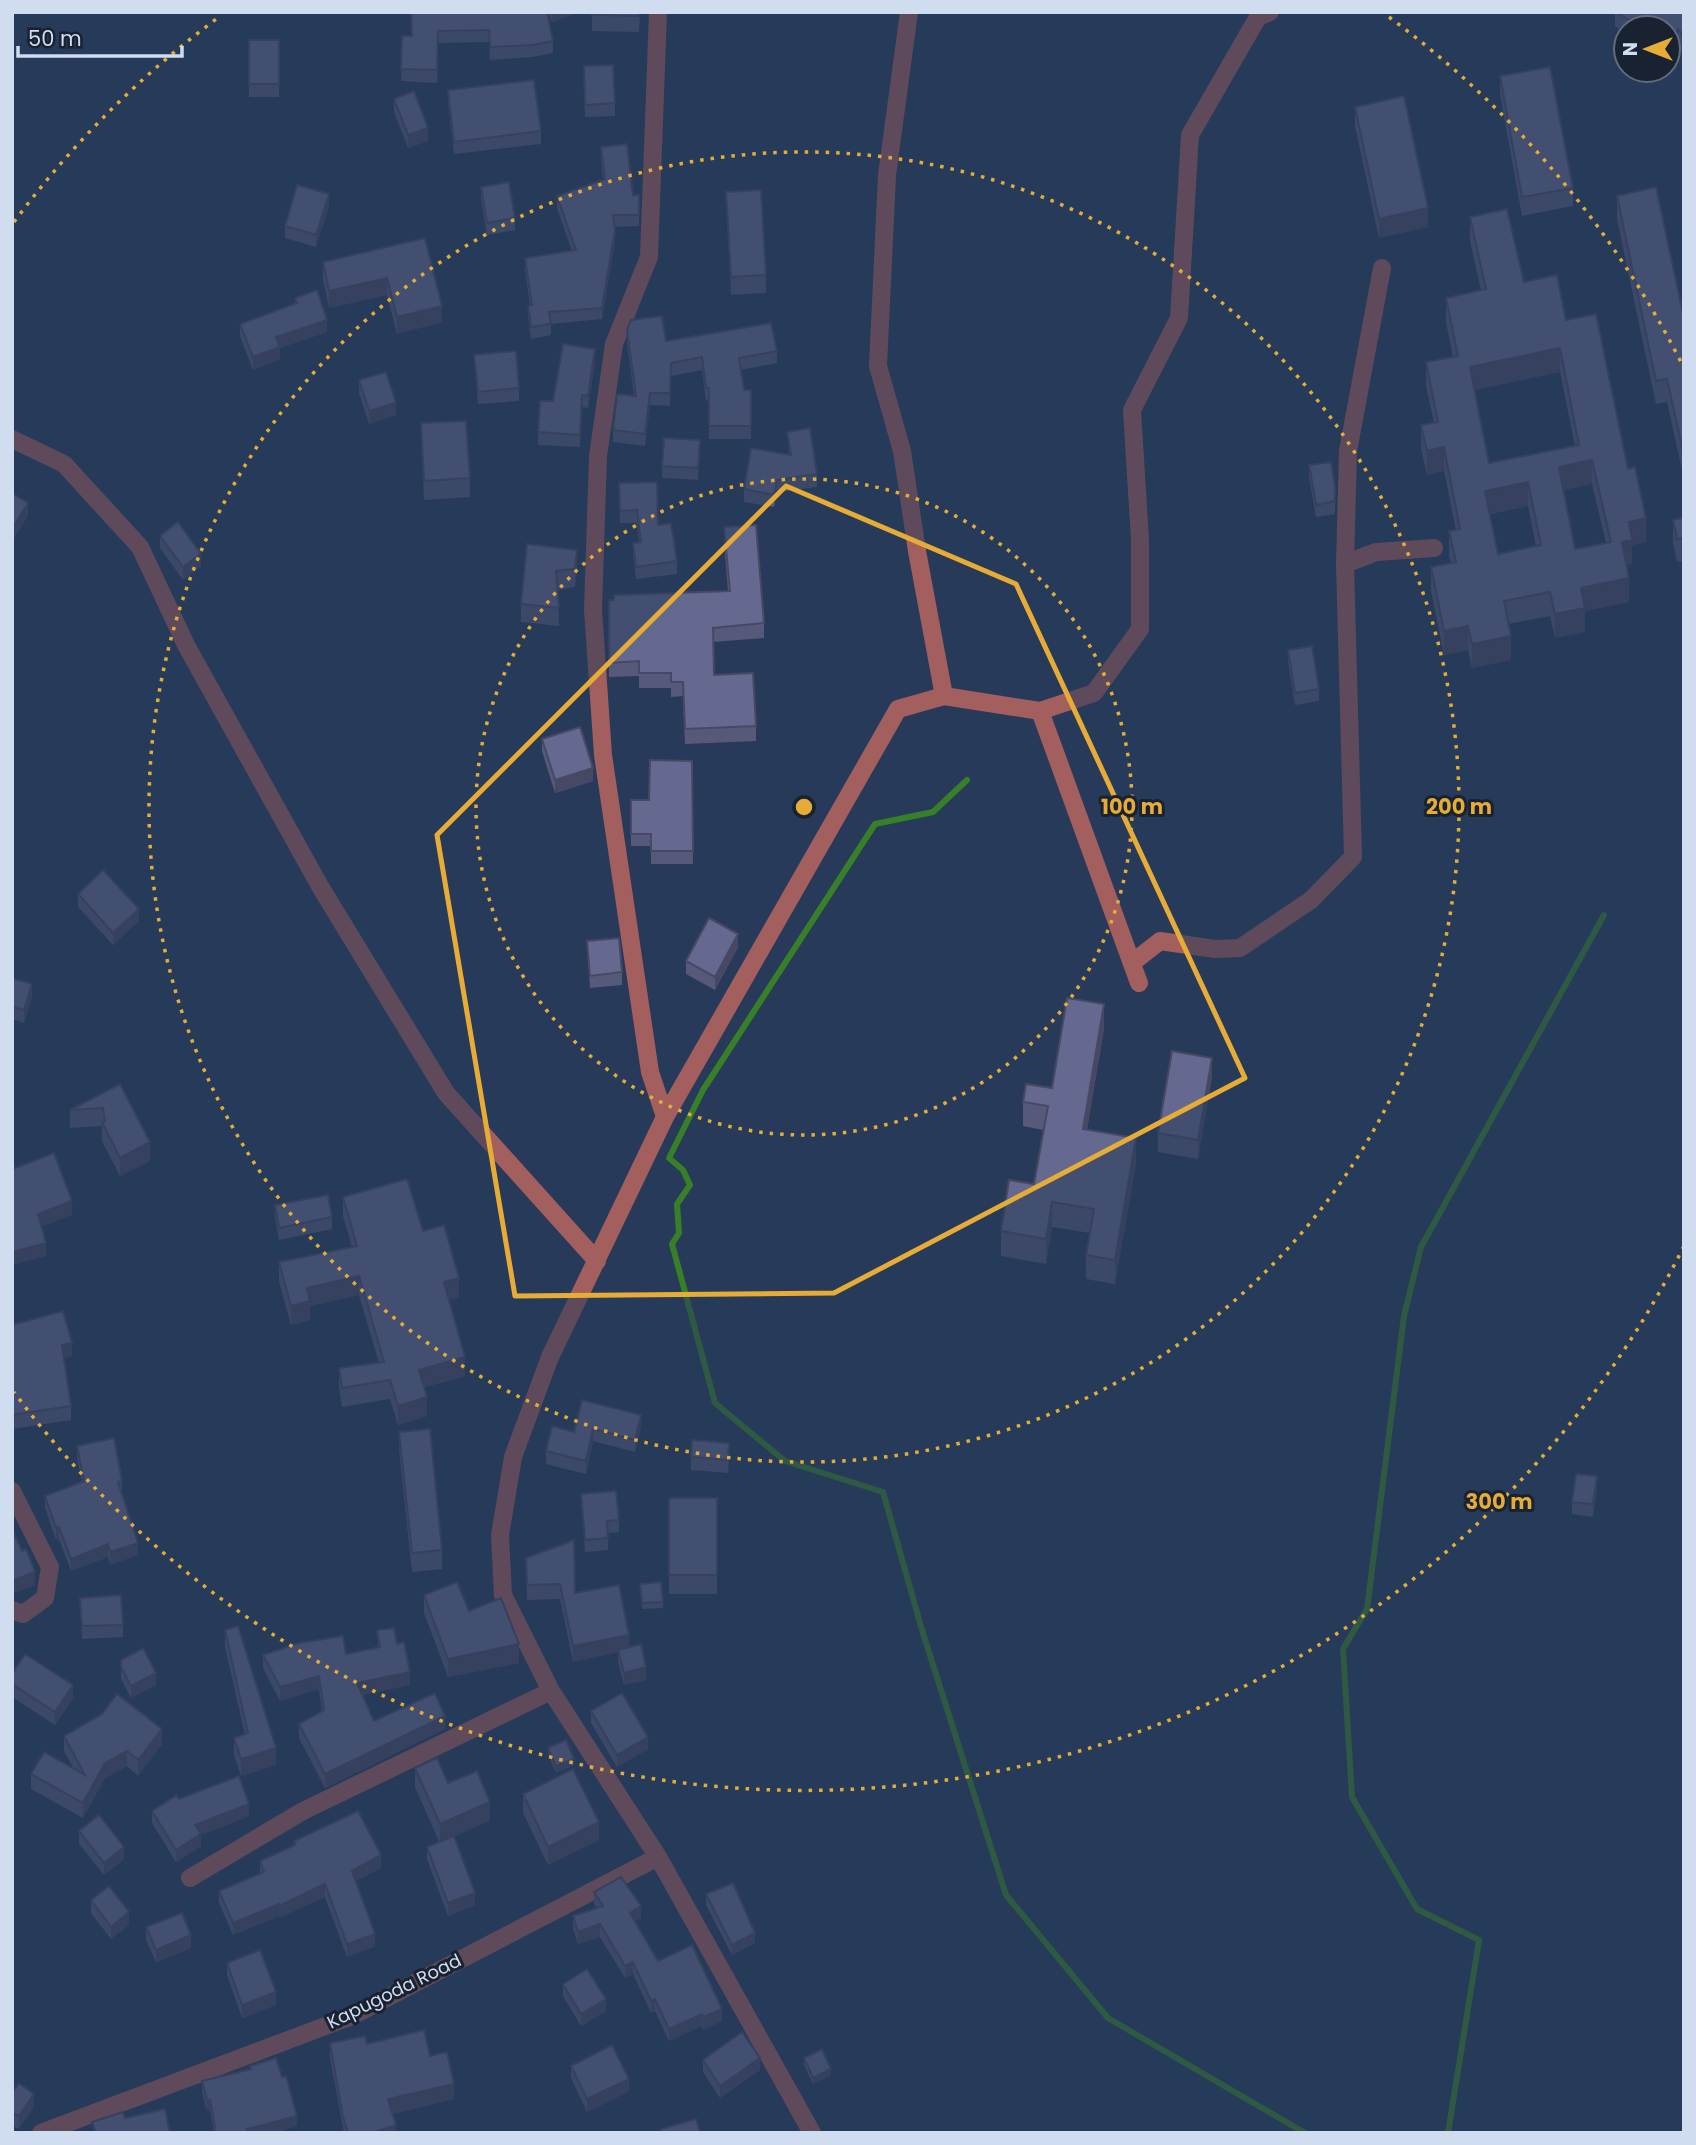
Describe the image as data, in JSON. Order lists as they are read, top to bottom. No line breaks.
{"streets":{"street":["Kapugoda Road"]},"scale_bar":"50 m","north":"left","rings":["100 m","200 m","300 m"]}
